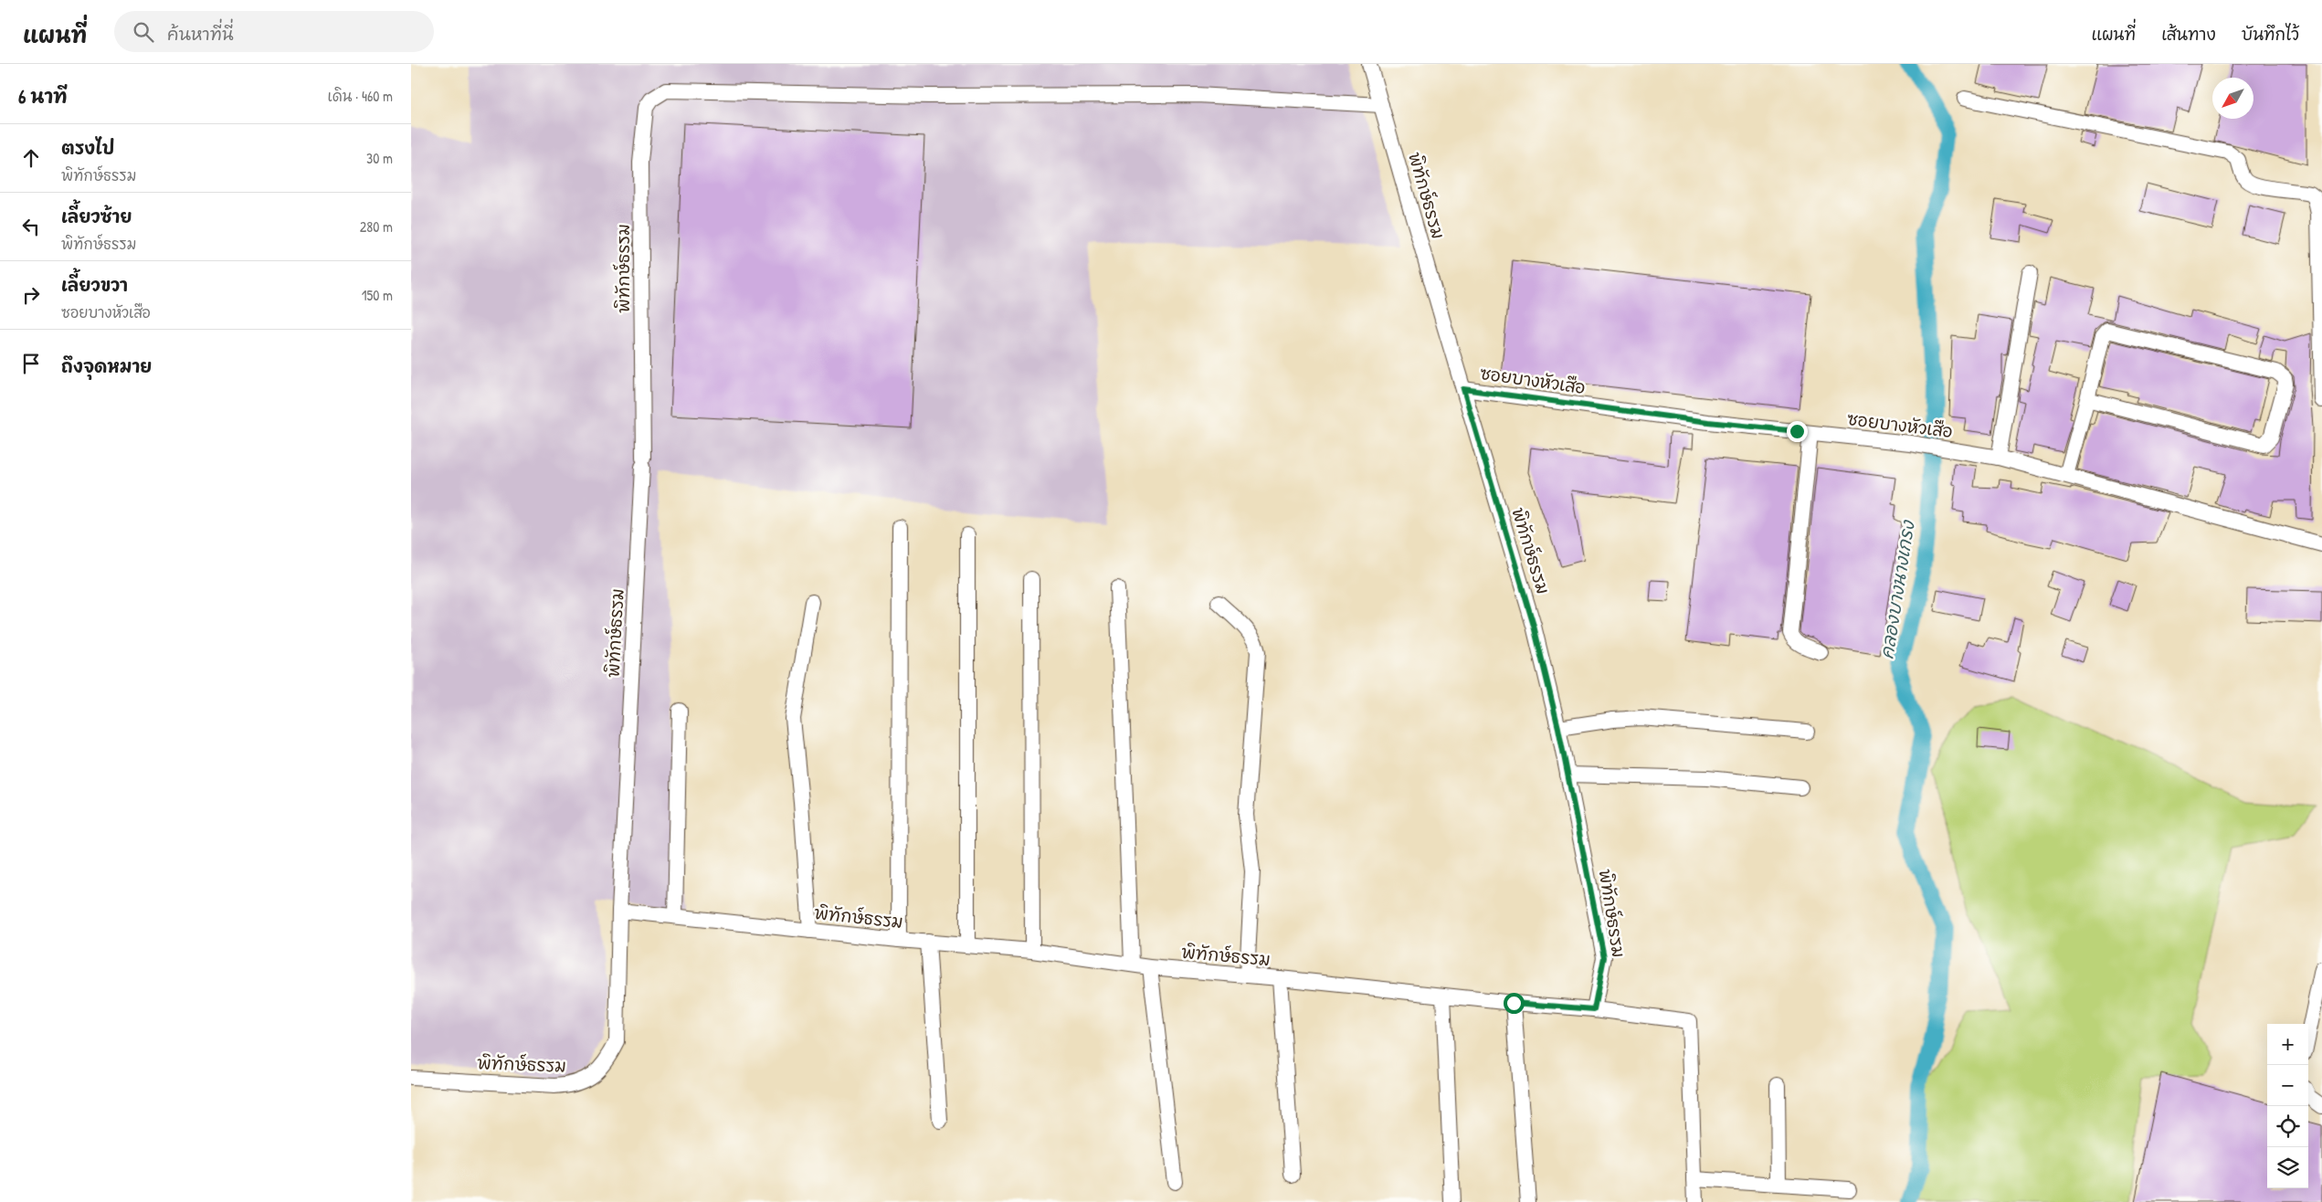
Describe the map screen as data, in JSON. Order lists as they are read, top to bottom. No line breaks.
{"streets":{"street":["พิทักษ์ธรรม","ซอยบางหัวเสือ"]},"crossings":[["พิทักษ์ธรรม","ซอยบางหัวเสือ"]],"water":["คลองบางนางเกรง"],"north":"bottom left","page":{"header":"แผนที่","search":"ค้นหาที่นี่","nav":["แผนที่","เส้นทาง","บันทึกไว้"],"heading":["6 นาที","เดิน · 460 m"],"list":[["ตรงไป","พิทักษ์ธรรม","30 m"],["เลี้ยวซ้าย","พิทักษ์ธรรม","280 m"],["เลี้ยวขวา","ซอยบางหัวเสือ","150 m"],"ถึงจุดหมาย"],"map_buttons":["+","−"]}}
